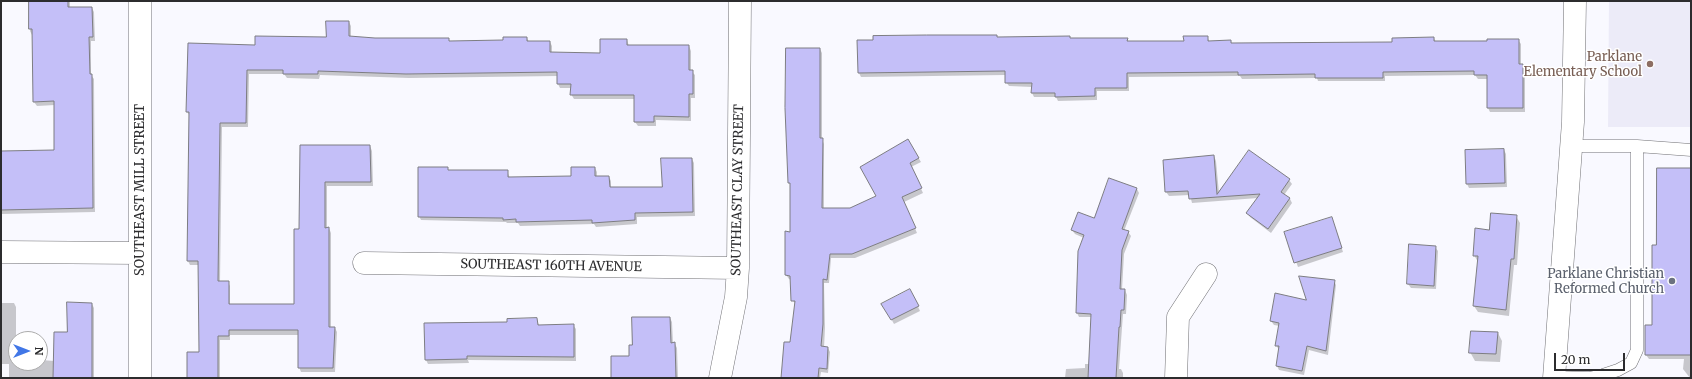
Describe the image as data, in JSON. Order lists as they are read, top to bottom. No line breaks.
{"streets":{"street":["SOUTHEAST MILL STREET","SOUTHEAST CLAY STREET","SOUTHEAST 160TH AVENUE"]},"crossings":[["SOUTHEAST CLAY STREET","SOUTHEAST 160TH AVENUE"]],"places":["Parklane Elementary School","Parklane Christian Reformed Church"],"scale_bar":"20 m","north":"right"}
